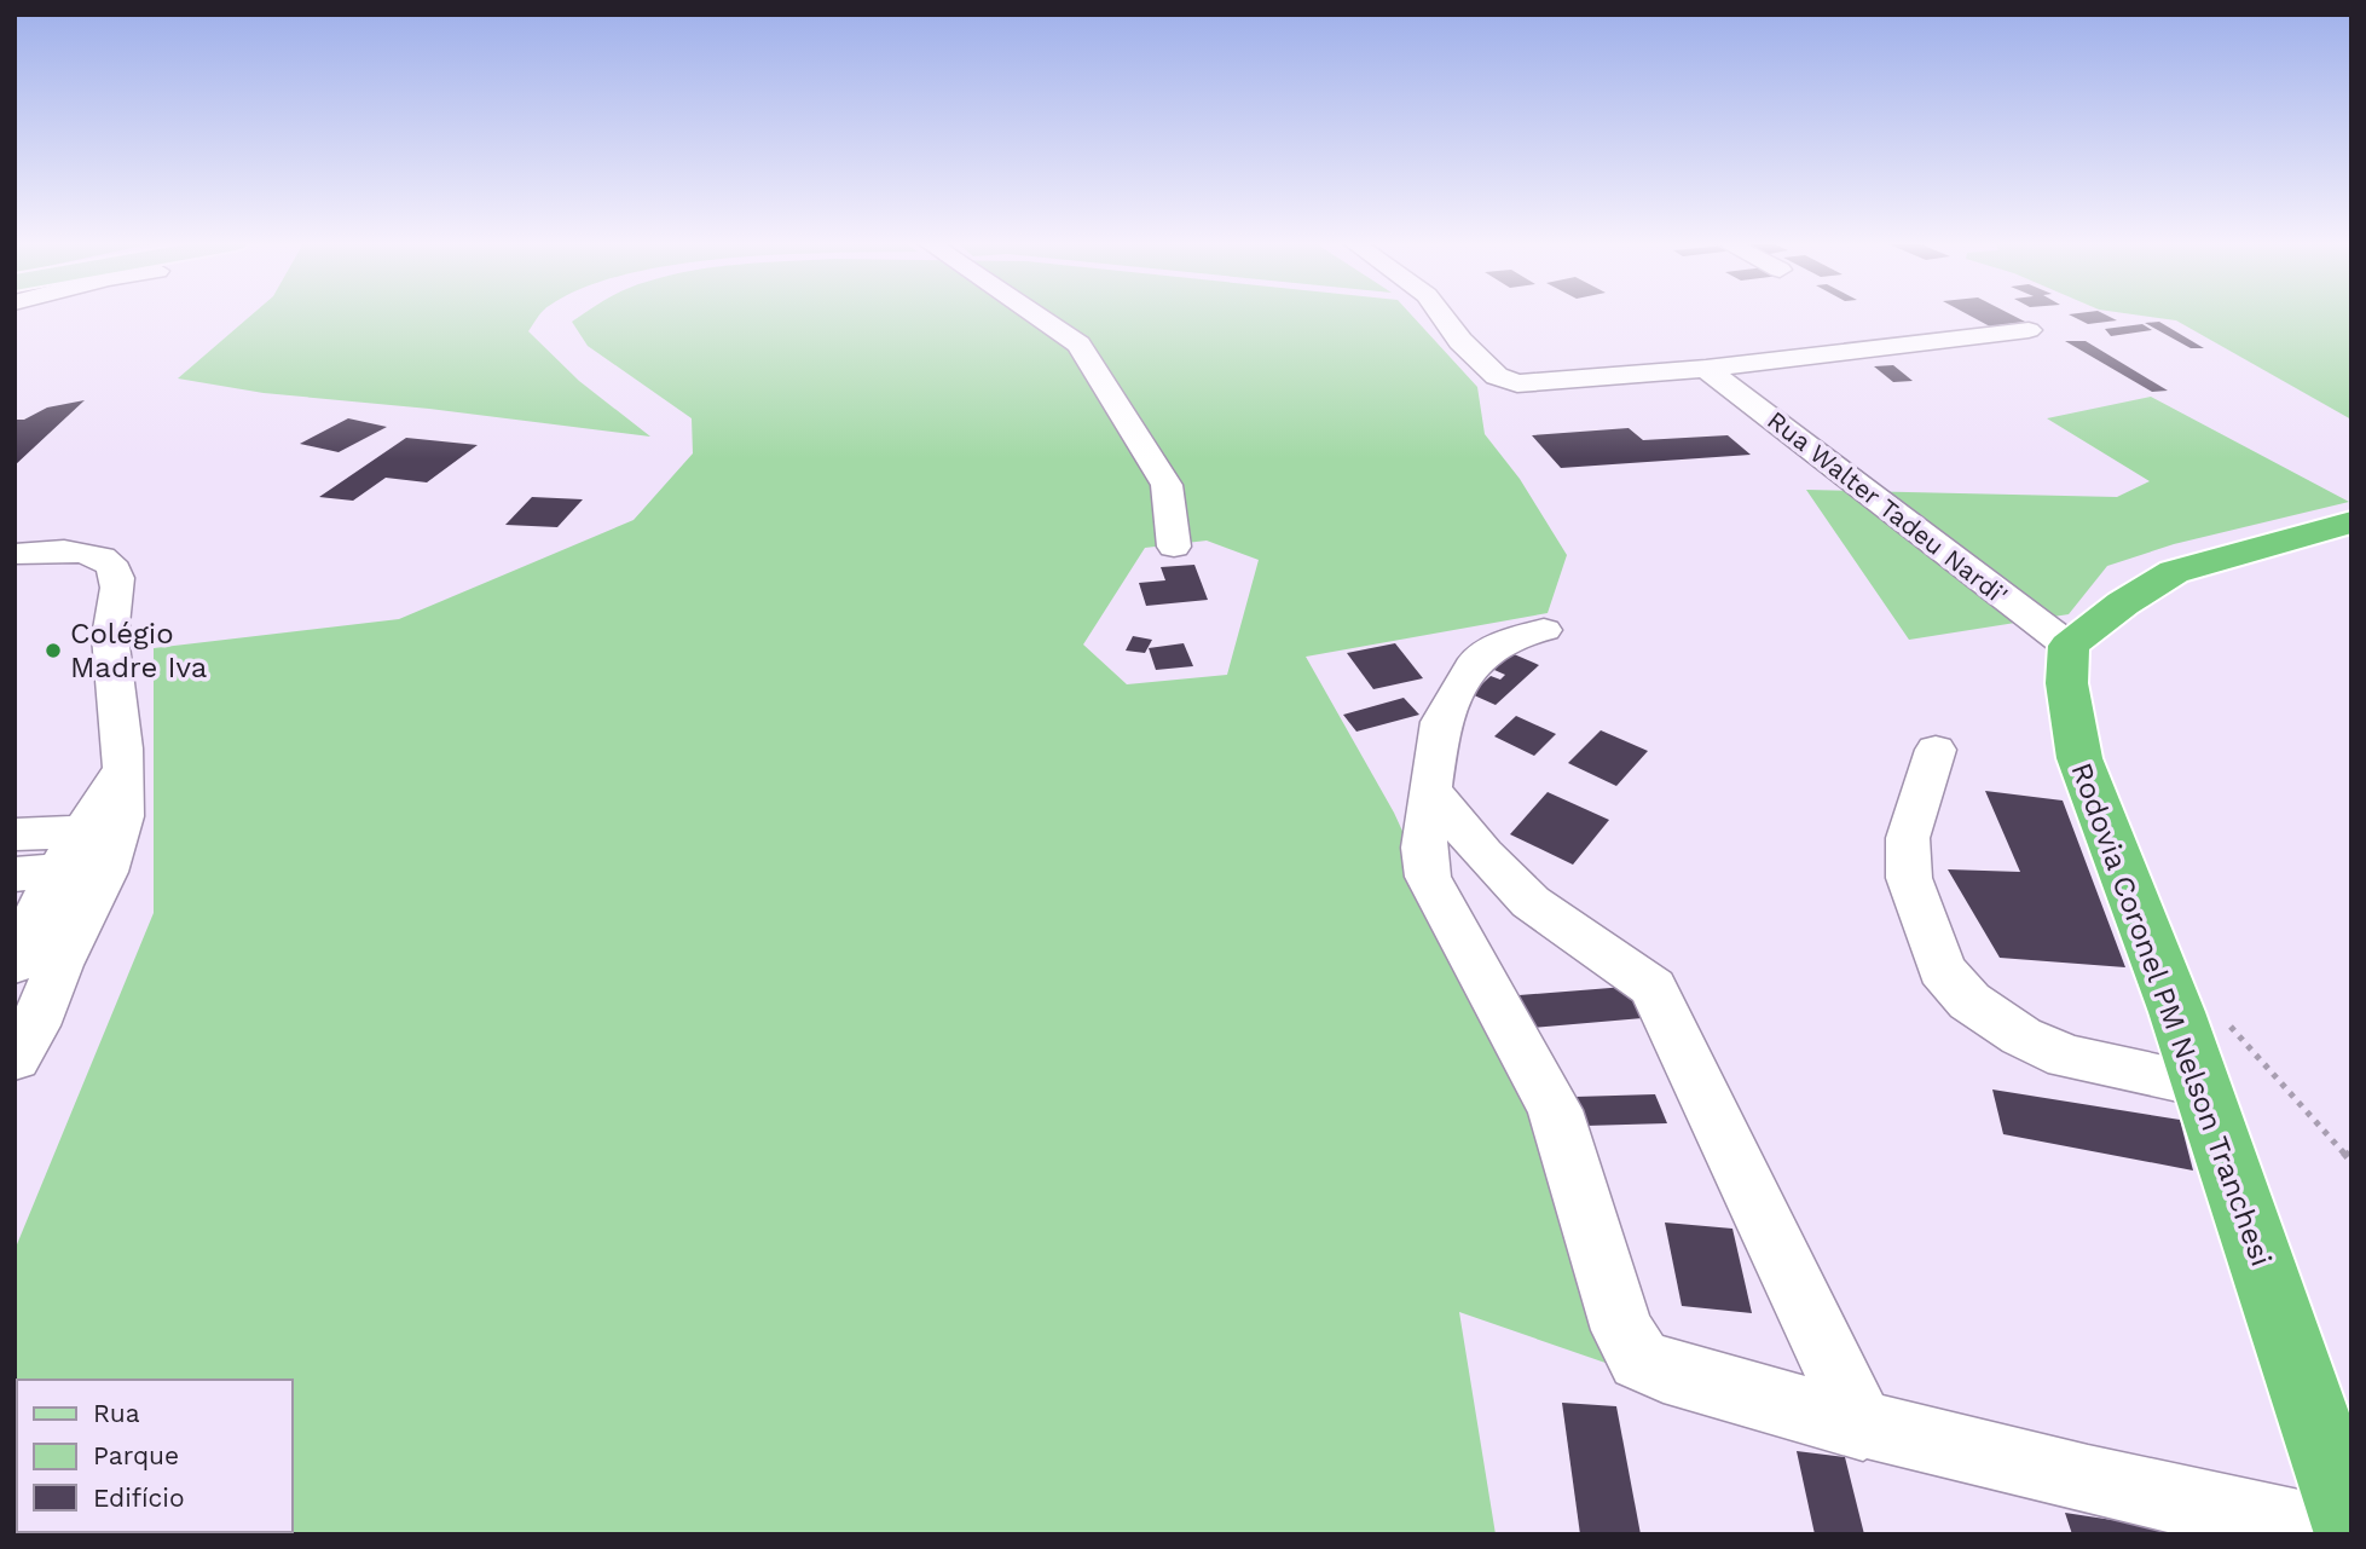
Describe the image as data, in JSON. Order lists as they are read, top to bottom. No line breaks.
{"streets":{"highway":["Rodovia Coronel PM Nelson Tranchesi"],"street":["Rua Walter Tadeu Nardi'"]},"crossings":[["Rua Walter Tadeu Nardi'","Rodovia Coronel PM Nelson Tranchesi"]],"places":["Colégio Madre Iva"],"legend":["Rua","Parque","Edifício"]}
